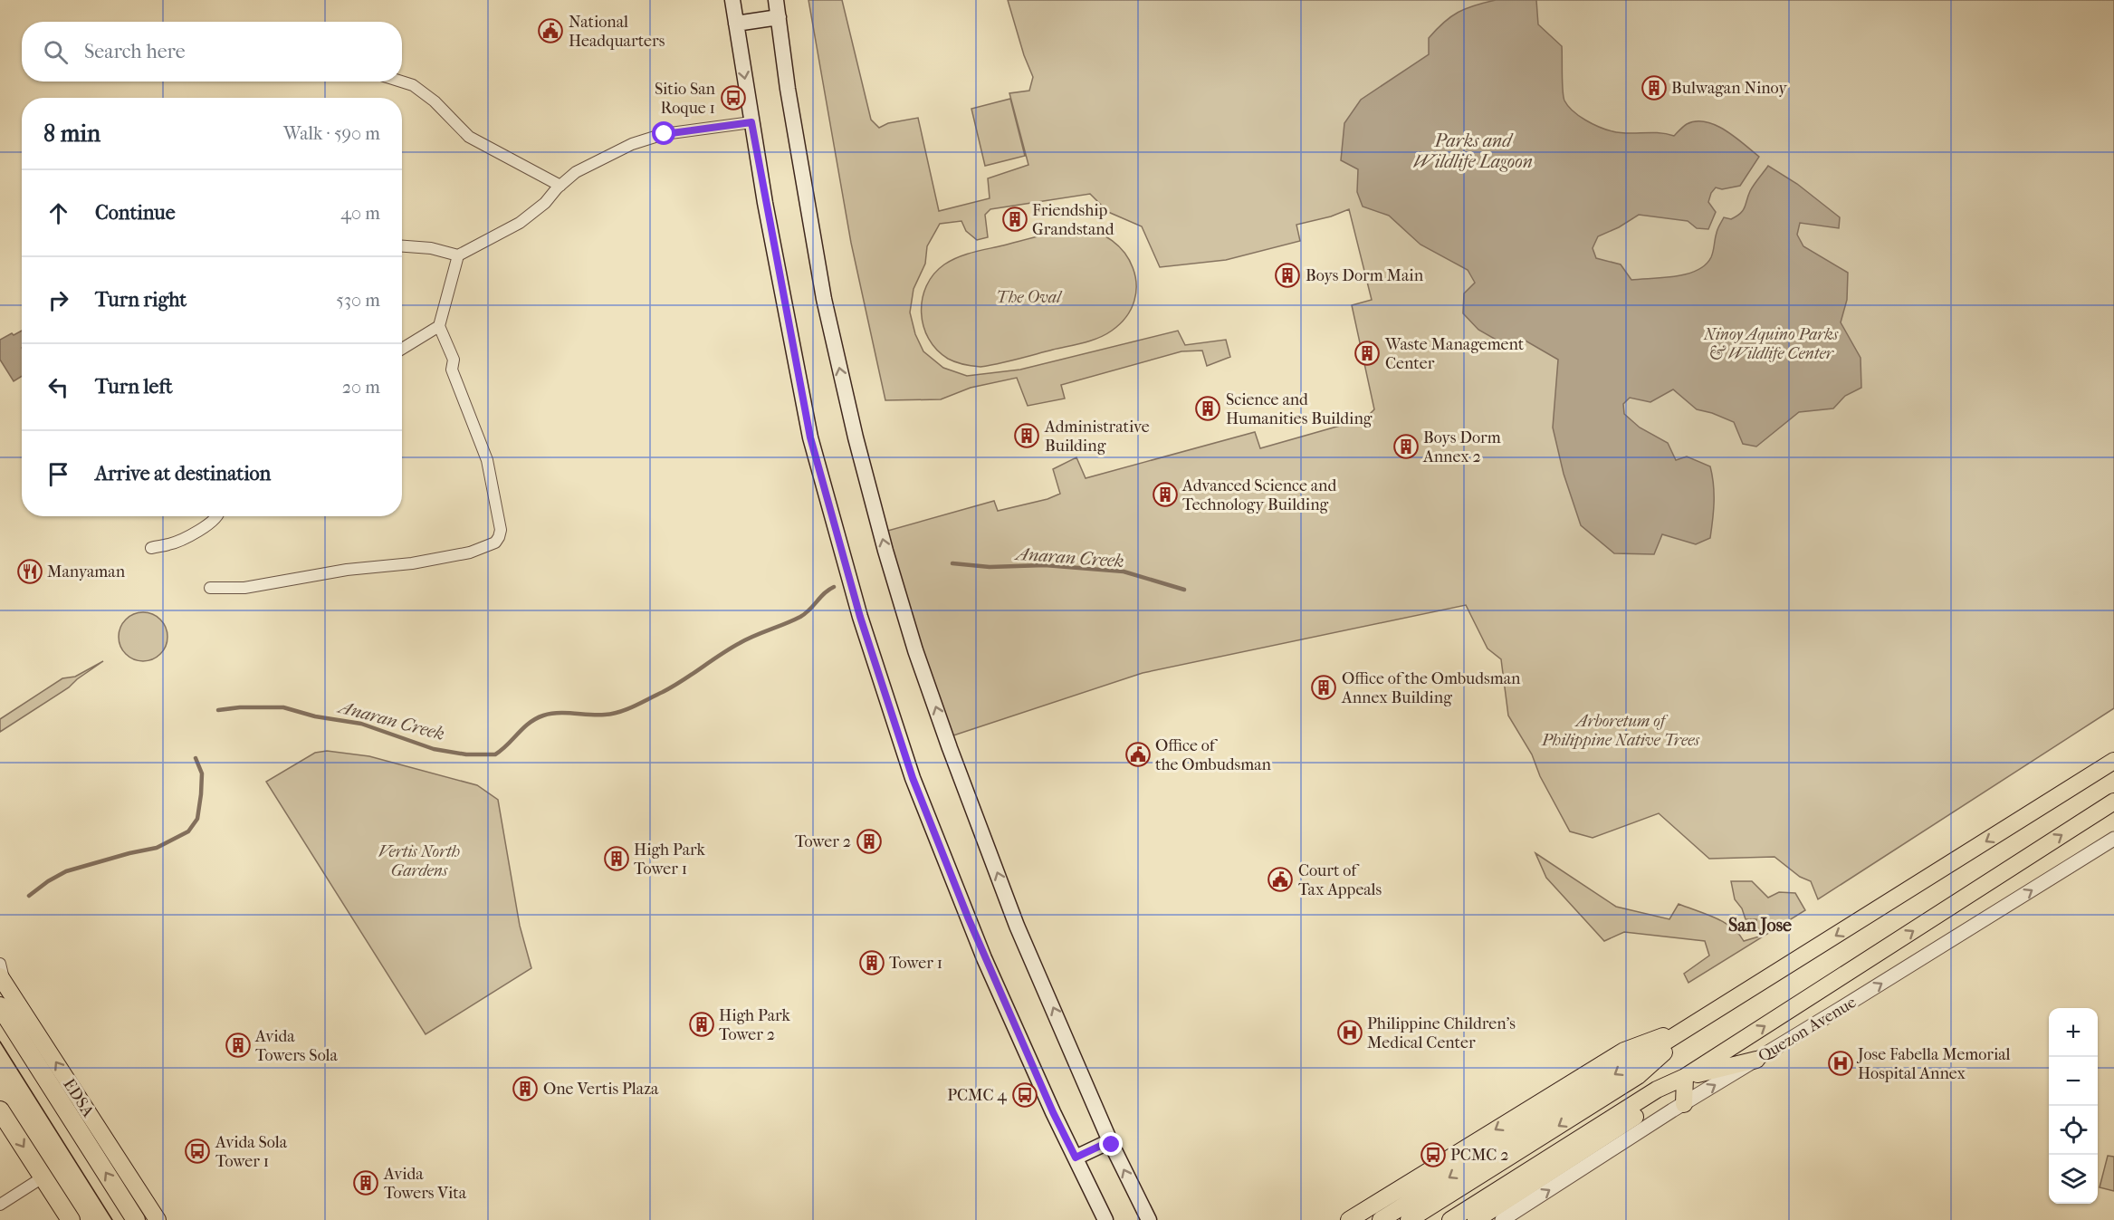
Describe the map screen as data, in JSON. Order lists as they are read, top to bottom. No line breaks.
{"streets":{"highway":["EDSA"],"main road":["Quezon Avenue"]},"one_way":["EDSA"],"districts":["San Jose"],"water":["Parks and Wildlife Lagoon","Anaran Creek"],"parks":["The Oval","Ninoy Aquino Parks & Wildlife Center","Arboretum of Philippine Native Trees","Vertis North Gardens"],"places":{"public building":["National Headquarters","Office of the Ombudsman","Court of Tax Appeals"],"building":["Bulwagan Ninoy","Friendship Grandstand","Boys Dorm Main","Waste Management Center","Science and Humanities Building","Administrative Building","Boys Dorm Annex 2","Advanced Science and Technology Building","Office of the Ombudsman Annex Building","Tower 2","High Park Tower 1","Tower 1","High Park Tower 2","Avida Towers Sola","One Vertis Plaza","Avida Towers Vita"],"bus stop":["Sitio San Roque 1","PCMC 4","Avida Sola Tower 1","PCMC 2"],"restaurant":["Manyaman"],"hospital":["Philippine Children's Medical Center","Jose Fabella Memorial Hospital Annex"]},"page":{"search":"Search here","heading":["8 min","Walk · 590 m"],"list":[["Continue","40 m"],["Turn right","530 m"],["Turn left","20 m"],"Arrive at destination"],"map_buttons":["+","−"]}}
